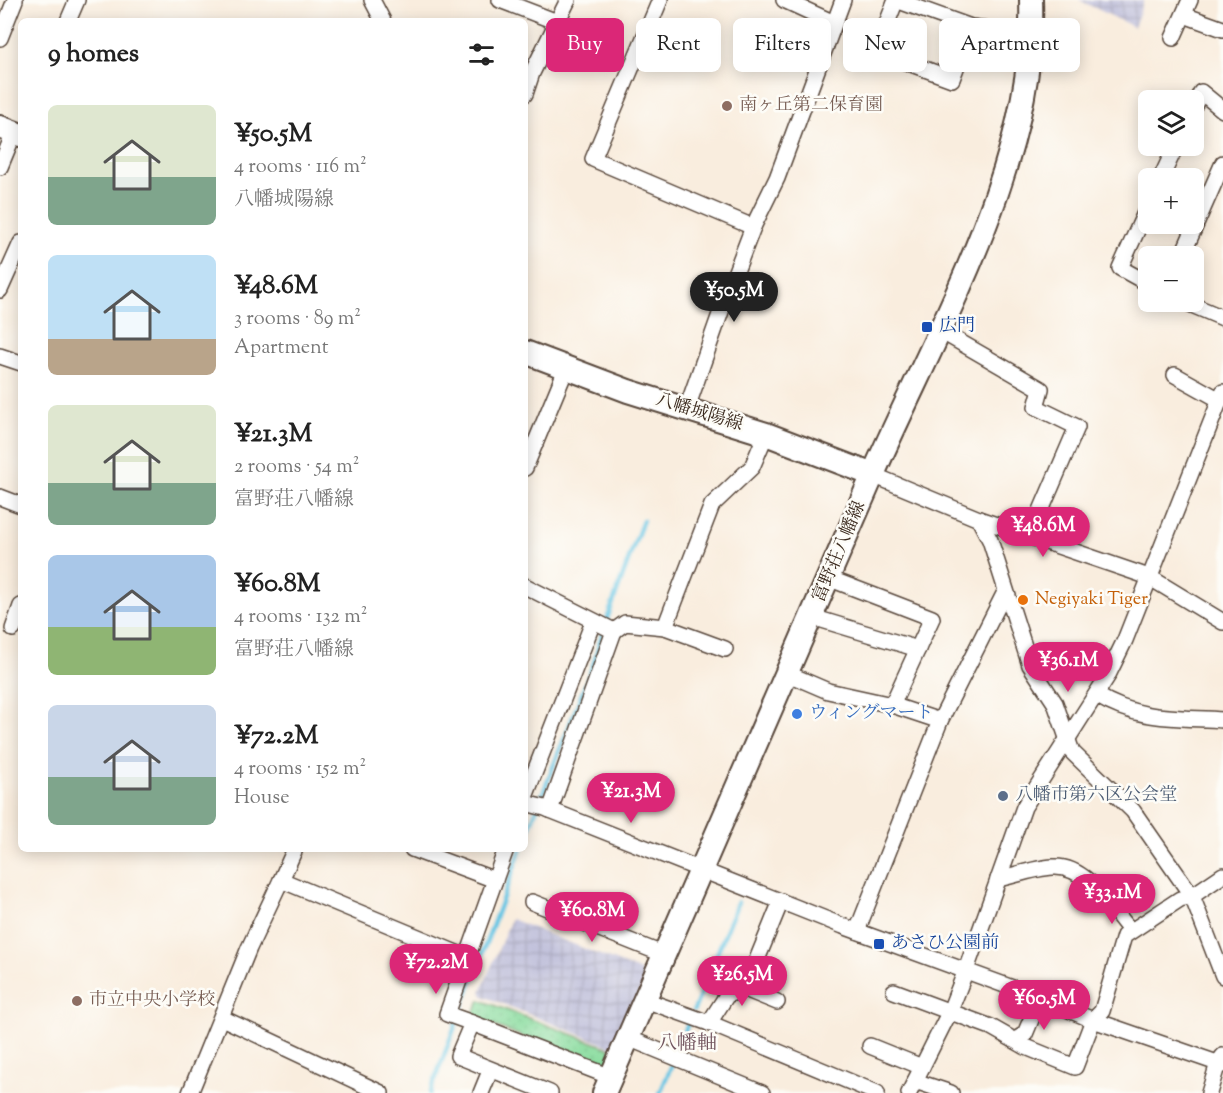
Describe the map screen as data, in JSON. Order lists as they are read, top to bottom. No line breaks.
{"streets":{"main road":["八幡城陽線","富野荘八幡線"]},"crossings":[["八幡城陽線","富野荘八幡線"]],"districts":["八幡軸"],"places":{"other":["南ヶ丘第二保育園","Negiyaki Tiger","ウィングマート","八幡市第六区公会堂","市立中央小学校"],"transit":["広門","あさひ公園前"]},"page":{"chip":["Buy","Rent","Filters","New","Apartment"],"heading":"9 homes","map_buttons":["+","−"],"list":[{"name":"¥50.5M","note":"4 rooms · 116 m² · 八幡城陽線"},{"name":"¥48.6M","note":"3 rooms · 89 m² · Apartment"},{"name":"¥21.3M","note":"2 rooms · 54 m² · 富野荘八幡線"},{"name":"¥60.8M","note":"4 rooms · 132 m² · 富野荘八幡線"},{"name":"¥72.2M","note":"4 rooms · 152 m² · House"}],"price":["¥50.5M","¥48.6M","¥36.1M","¥21.3M","¥33.1M","¥60.8M","¥72.2M","¥26.5M","¥60.5M"]}}
